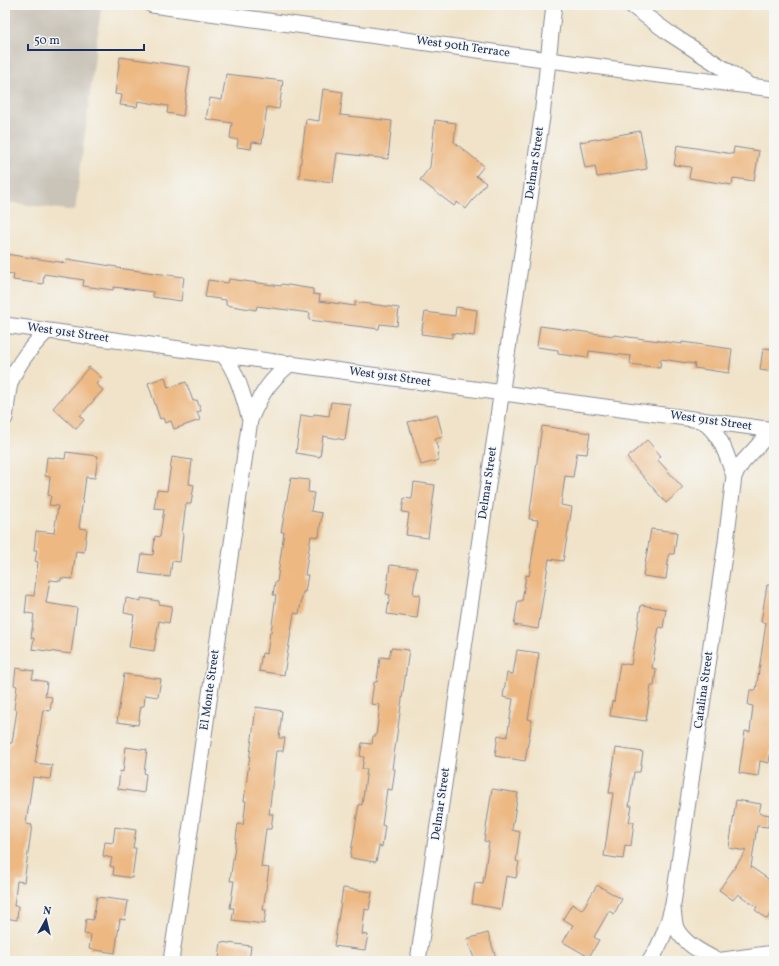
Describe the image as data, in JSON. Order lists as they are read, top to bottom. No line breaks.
{"streets":{"street":["West 90th Terrace","Delmar Street","West 91st Street","El Monte Street","Catalina Street"]},"crossings":[["West 90th Terrace","Delmar Street"],["Delmar Street","West 91st Street"],["West 91st Street","El Monte Street"],["West 91st Street","Catalina Street"]],"scale_bar":"50 m","north":"top"}
